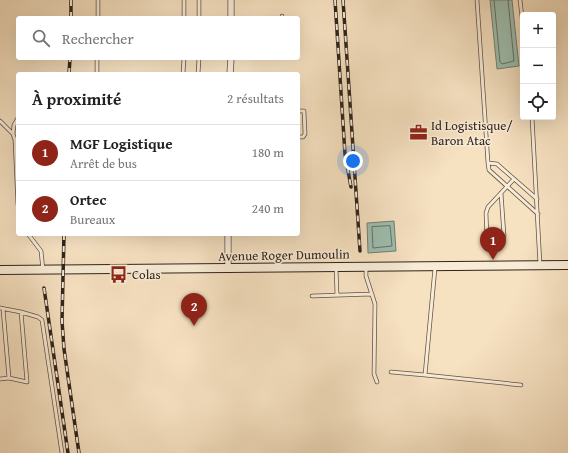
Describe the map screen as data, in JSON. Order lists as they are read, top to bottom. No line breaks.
{"streets":{"main road":["Avenue Roger Dumoulin"]},"places":{"office":["Id Logistisque/ Baron Atac"],"bus stop":["Colas"]},"page":{"map_buttons":["+","−"],"search":"Rechercher","heading":["À proximité","2 résultats"],"list":[{"mark":"1","name":"MGF Logistique","note":"Arrêt de bus","value":"180 m"},{"mark":"2","name":"Ortec","note":"Bureaux","value":"240 m"}],"pins":["1","2"]}}
